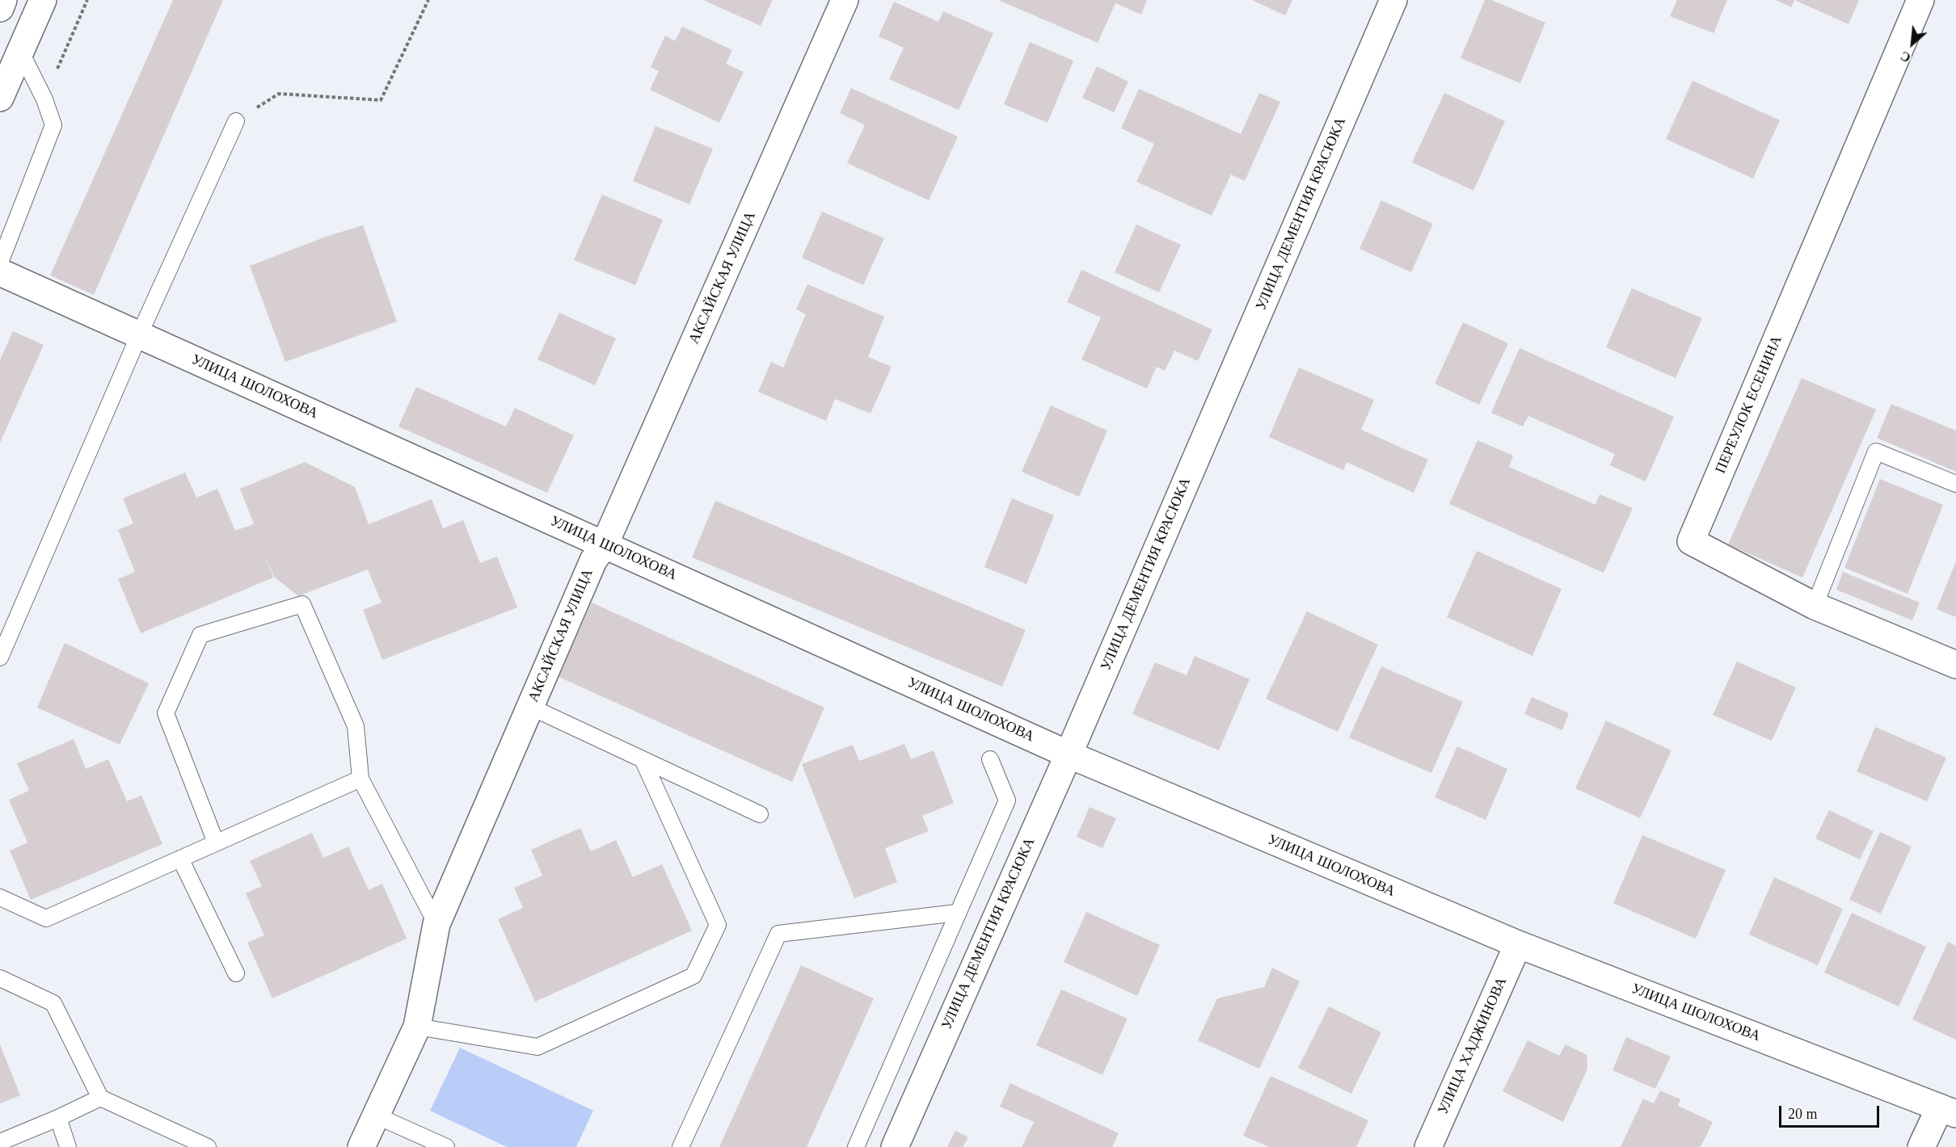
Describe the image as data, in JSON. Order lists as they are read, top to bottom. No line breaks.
{"streets":{"street":["УЛИЦА ДЕМЕНТИЯ КРАСЮКА","АКСАЙСКАЯ УЛИЦА","УЛИЦА ШОЛОХОВА","ПЕРЕУЛОК ЕСЕНИНА","УЛИЦА ХАДЖИНОВА"]},"crossings":[["УЛИЦА ДЕМЕНТИЯ КРАСЮКА","УЛИЦА ШОЛОХОВА"],["АКСАЙСКАЯ УЛИЦА","УЛИЦА ШОЛОХОВА"],["УЛИЦА ШОЛОХОВА","УЛИЦА ХАДЖИНОВА"]],"scale_bar":"20 m","north":"bottom left"}
